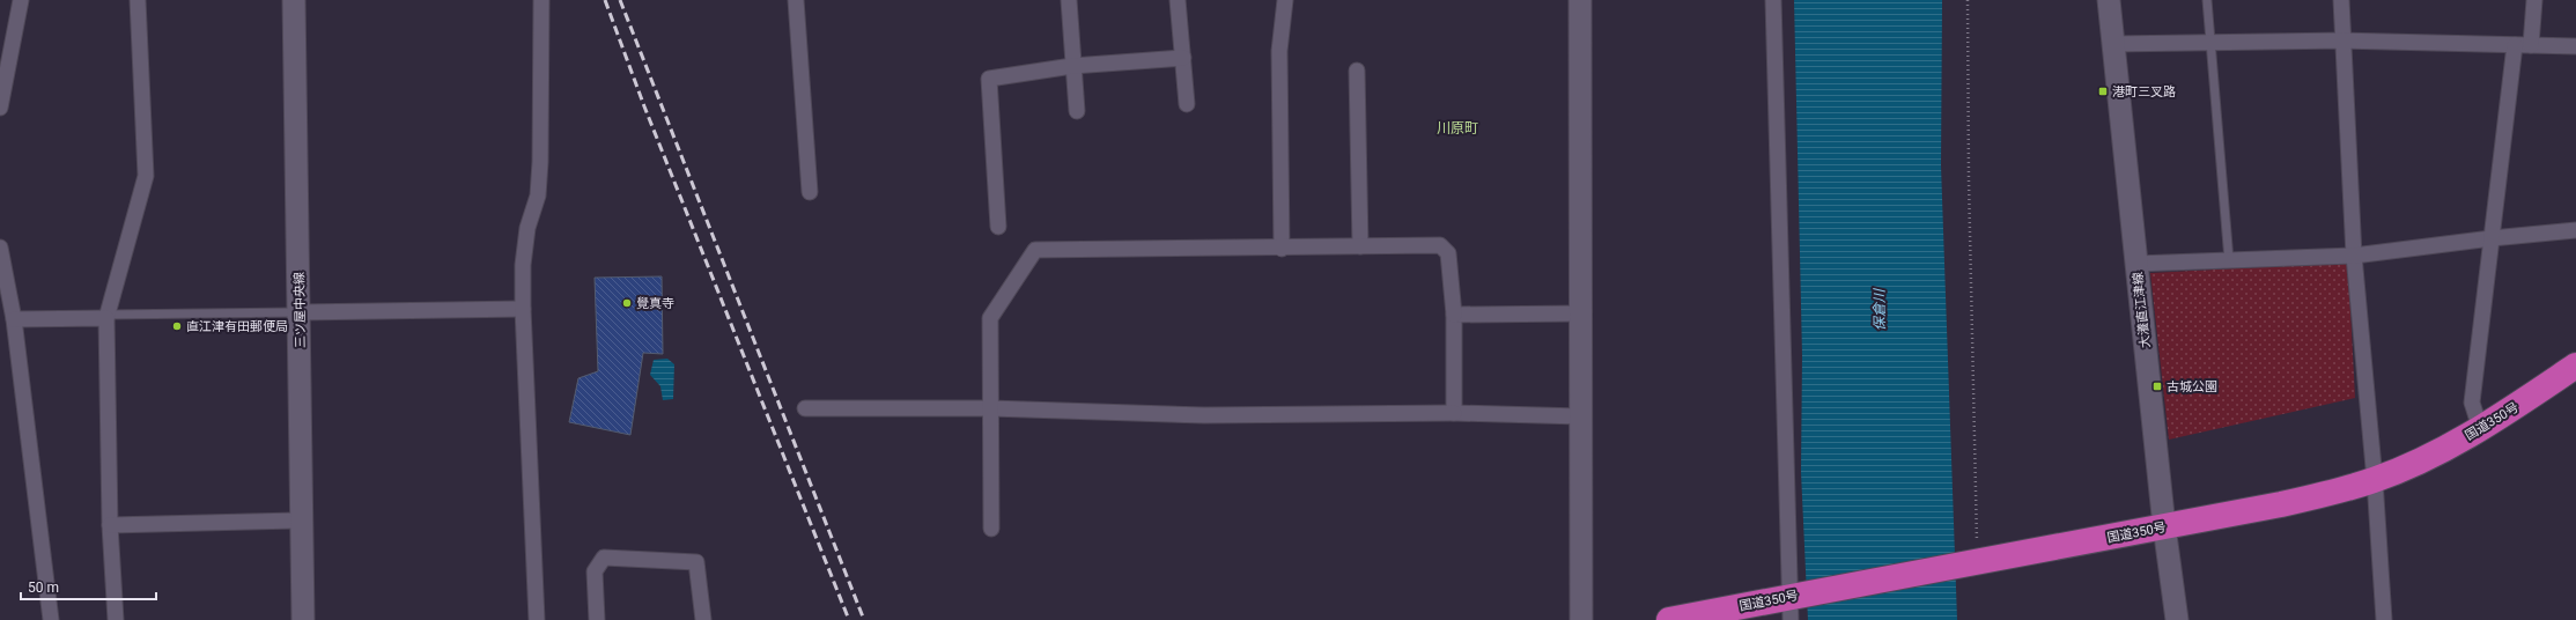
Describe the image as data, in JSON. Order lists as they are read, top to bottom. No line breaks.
{"streets":{"highway":["国道350号"],"main road":["三ツ屋中央線","大瀁直江津線"]},"crossings":[["大瀁直江津線","国道350号"]],"districts":["川原町"],"water":["保倉川"],"places":{"transit":["港町三叉路","古城公園"],"other":["覺真寺","直江津有田郵便局"]},"scale_bar":"50 m"}
